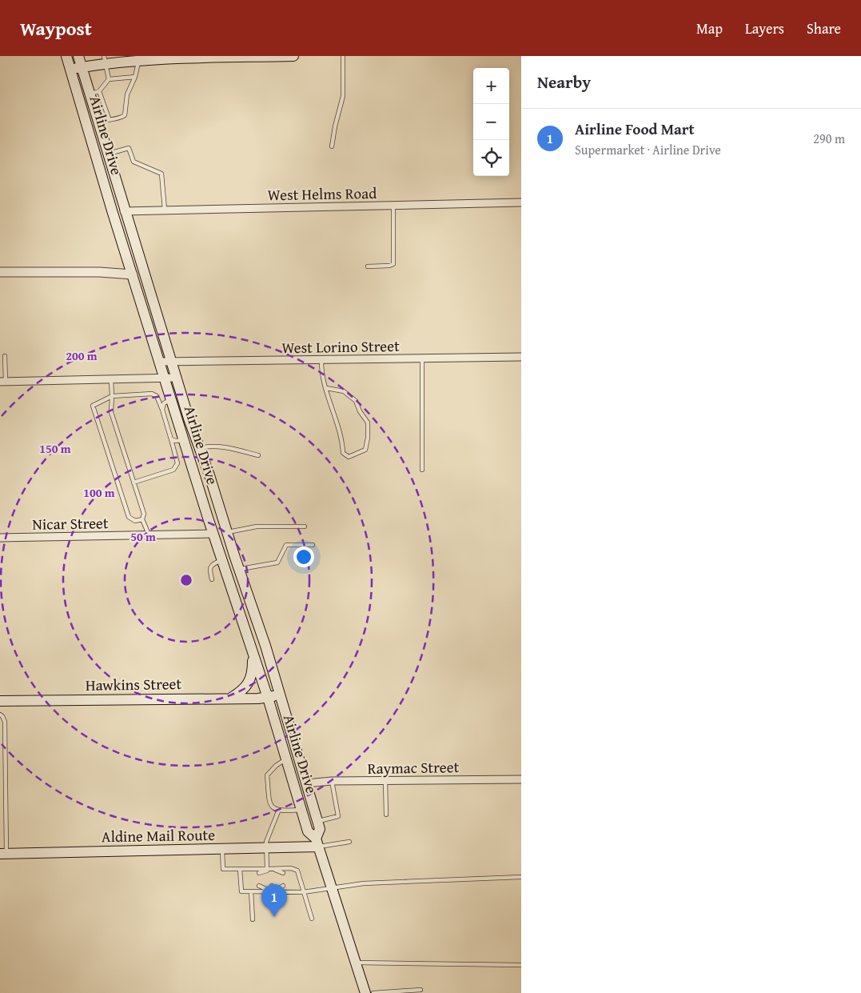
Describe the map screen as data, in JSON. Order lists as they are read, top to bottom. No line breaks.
{"streets":{"main road":["Airline Drive","Hawkins Street","Aldine Mail Route"],"street":["West Helms Road","West Lorino Street","Nicar Street","Raymac Street"]},"crossings":[["Airline Drive","West Helms Road"],["Airline Drive","West Lorino Street"],["Airline Drive","Nicar Street"],["Airline Drive","Hawkins Street"],["Airline Drive","Raymac Street"],["Airline Drive","Aldine Mail Route"]],"page":{"header":"Waypost","nav":["Map","Layers","Share"],"heading":"Nearby","map_buttons":["+","−"],"list":[{"mark":"1","name":"Airline Food Mart","note":"Supermarket · Airline Drive","value":"290 m"}],"pins":"1"},"rings":["200 m","150 m","100 m","50 m"]}
